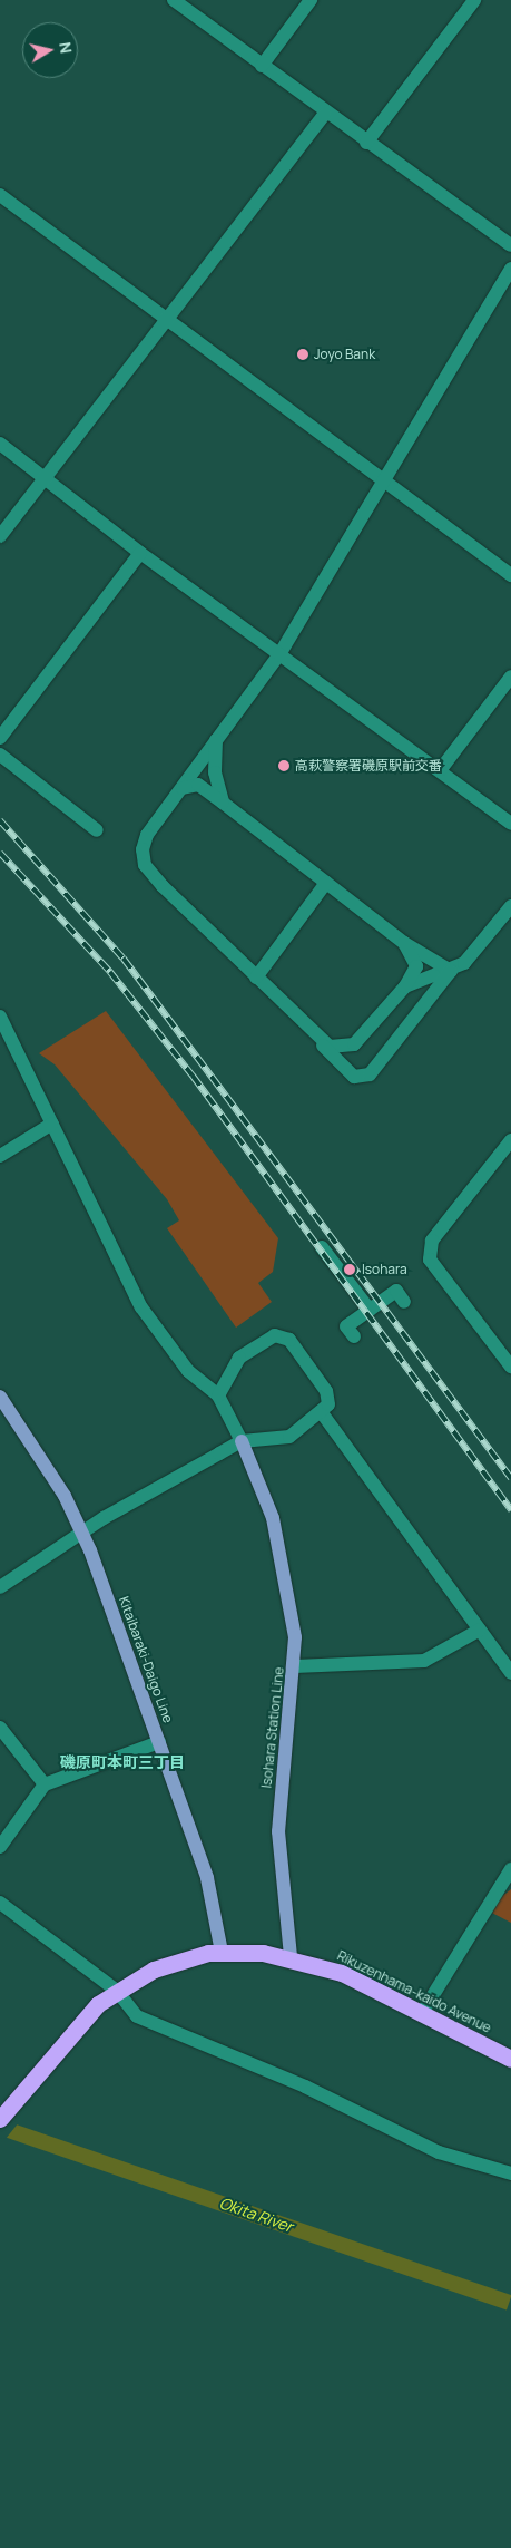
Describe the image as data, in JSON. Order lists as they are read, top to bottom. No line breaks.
{"streets":{"highway":["Rikuzenhama-kaido Avenue"],"main road":["Kitaibaraki-Daigo Line","Isohara Station Line"]},"crossings":[["Kitaibaraki-Daigo Line","Rikuzenhama-kaido Avenue"],["Isohara Station Line","Rikuzenhama-kaido Avenue"]],"districts":["磯原町本町三丁目"],"water":["Okita River"],"places":["Joyo Bank","高萩警察署磯原駅前交番","Isohara"],"north":"right"}
